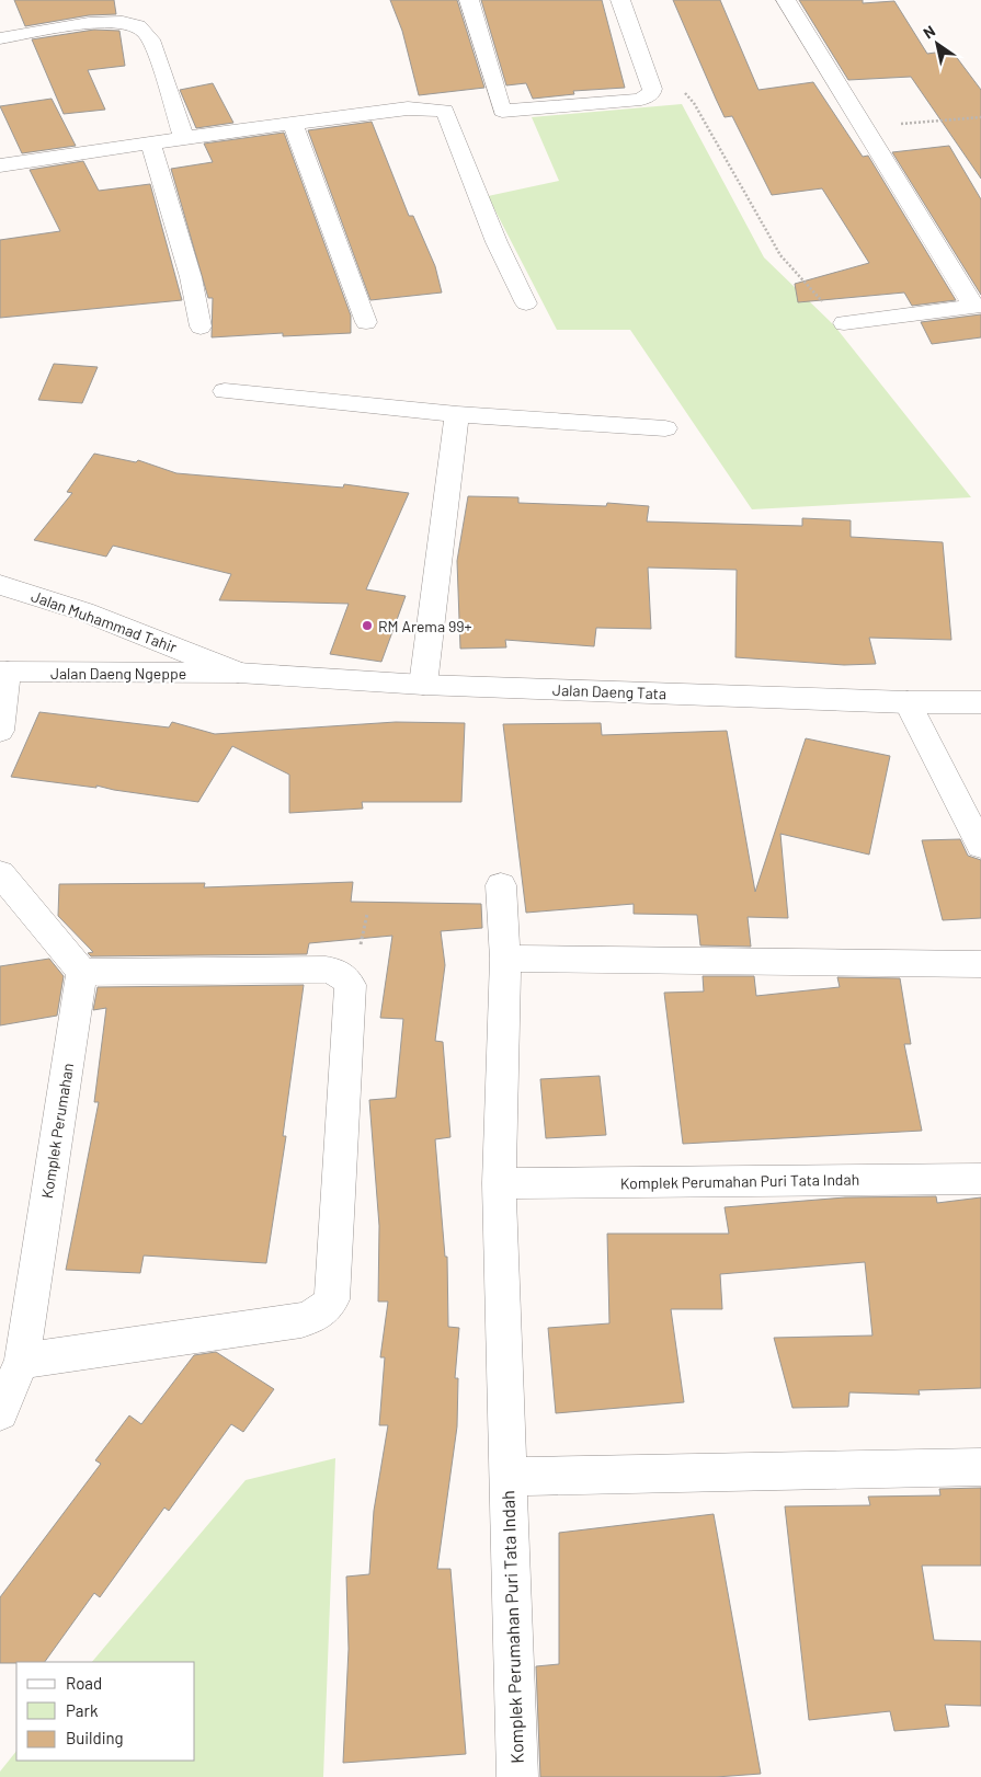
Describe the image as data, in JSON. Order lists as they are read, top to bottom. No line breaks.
{"streets":{"street":["Jalan Muhammad Tahir","Jalan Daeng Ngeppe","Jalan Daeng Tata","Komplek Perumahan","Komplek Perumahan Puri Tata Indah"]},"crossings":[["Jalan Muhammad Tahir","Jalan Daeng Ngeppe"],["Jalan Muhammad Tahir","Jalan Daeng Tata"],["Jalan Daeng Ngeppe","Jalan Daeng Tata"]],"places":["RM Arema 99+"],"legend":["Road","Park","Building"],"north":"top left"}
